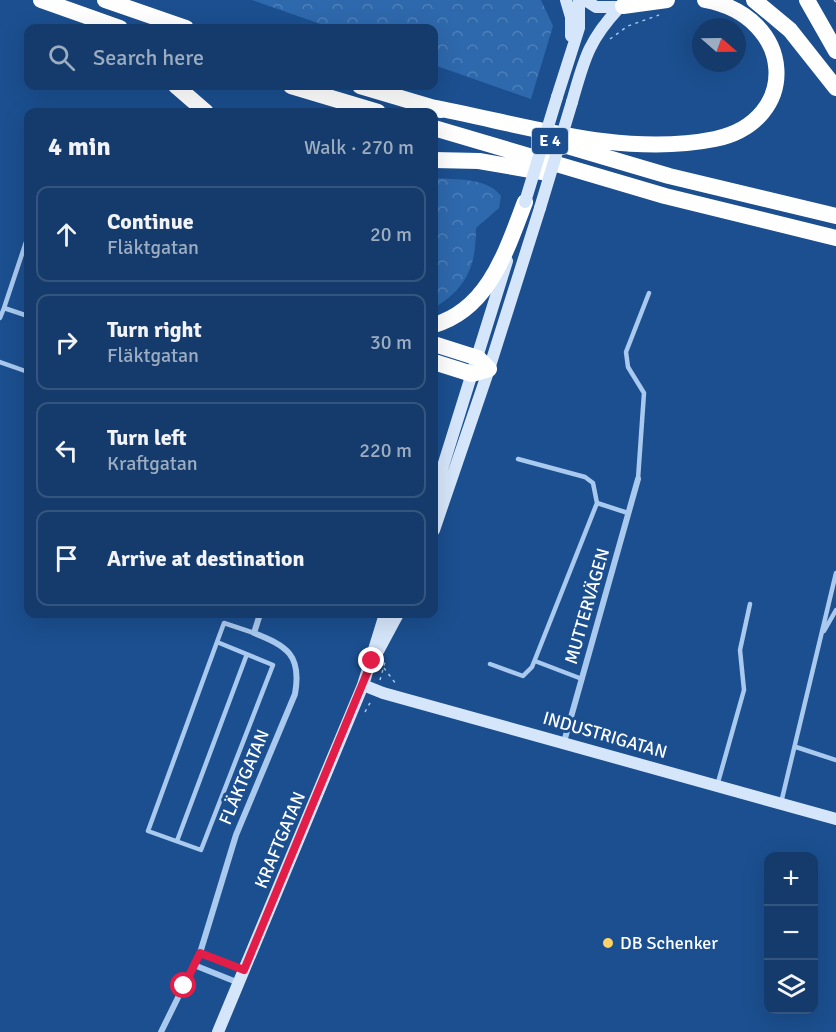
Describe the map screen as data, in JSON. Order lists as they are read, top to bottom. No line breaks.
{"streets":{"highway":["E 4"],"street":["MUTTERVÄGEN","INDUSTRIGATAN","FLÄKTGATAN","KRAFTGATAN"]},"crossings":[["MUTTERVÄGEN","INDUSTRIGATAN"],["INDUSTRIGATAN","KRAFTGATAN"]],"places":["DB Schenker"],"north":"right","page":{"search":"Search here","heading":["4 min","Walk · 270 m"],"list":[["Continue","Fläktgatan","20 m"],["Turn right","Fläktgatan","30 m"],["Turn left","Kraftgatan","220 m"],"Arrive at destination"],"map_buttons":["+","−"]}}
